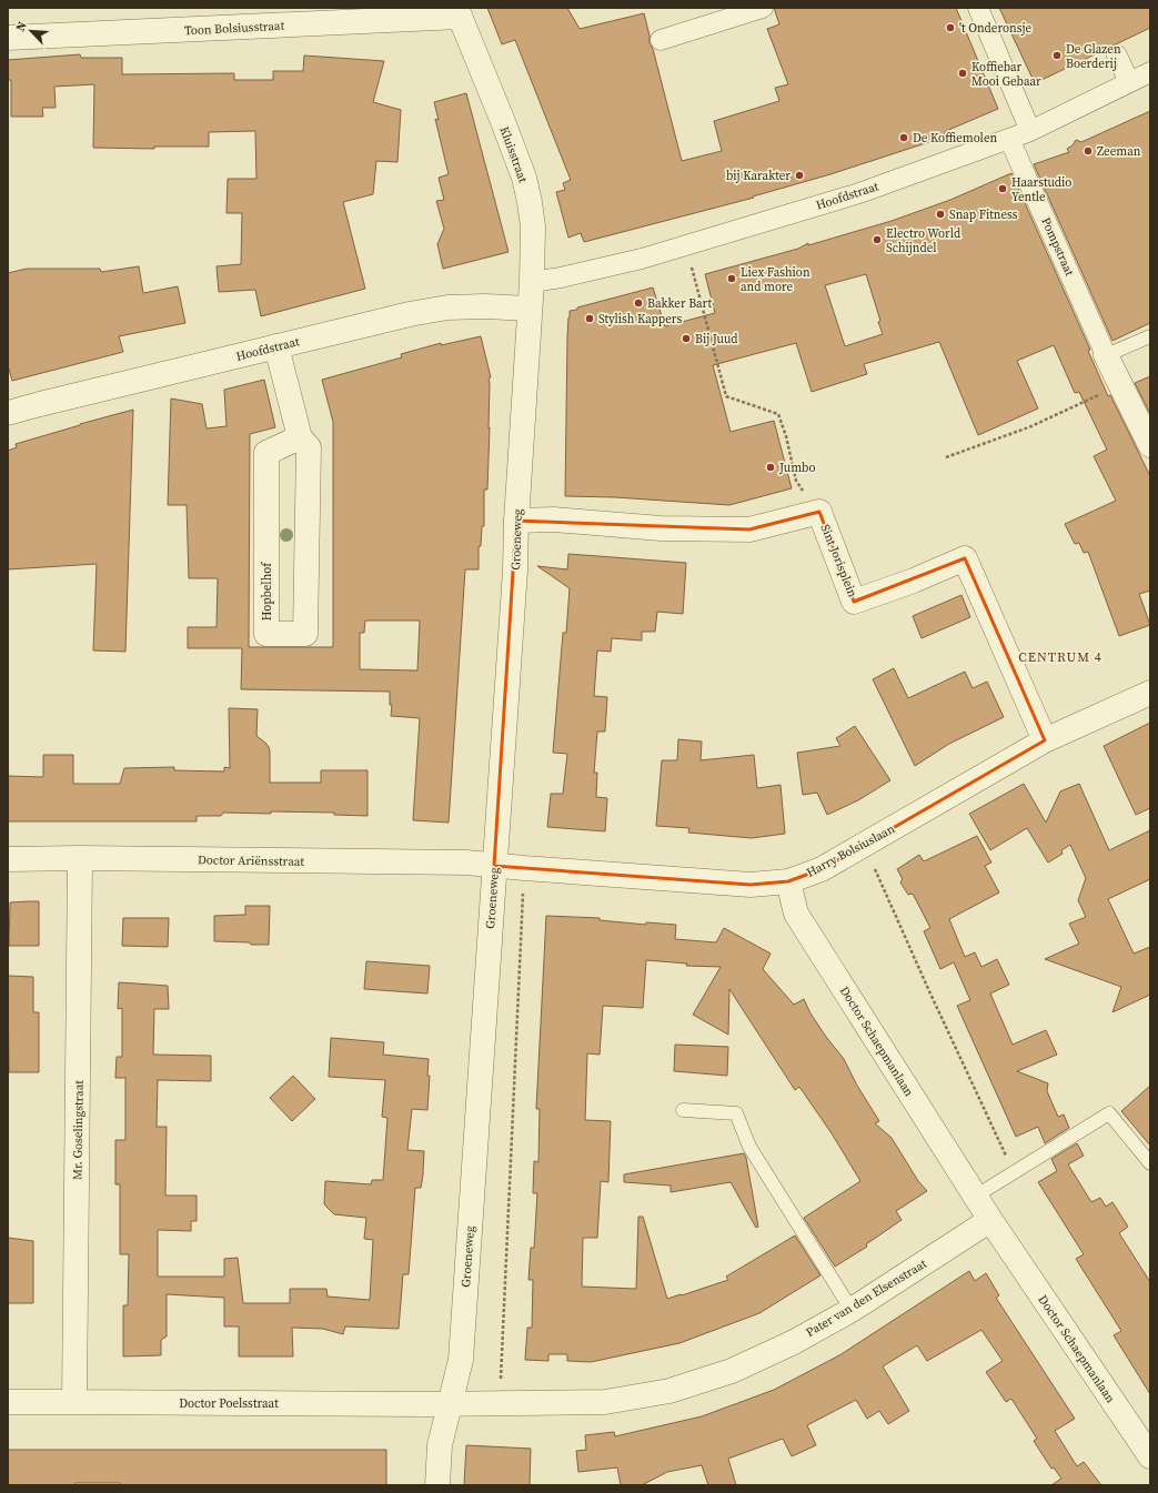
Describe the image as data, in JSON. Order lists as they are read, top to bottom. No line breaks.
{"streets":{"street":["Toon Bolsiusstraat","Kluisstraat","Hoofdstraat","Pompstraat","Groeneweg","Sint Jorisplein","Hopbelhof","Harry Bolsiuslaan","Doctor Ariënsstraat","Doctor Schaepmanlaan","Mr. Goselingstraat","Pater van den Elsenstraat","Doctor Poelsstraat"]},"crossings":[["Toon Bolsiusstraat","Kluisstraat"],["Kluisstraat","Hoofdstraat"],["Kluisstraat","Groeneweg"],["Hoofdstraat","Pompstraat"],["Hoofdstraat","Groeneweg"],["Hoofdstraat","Hopbelhof"],["Groeneweg","Sint Jorisplein"],["Groeneweg","Harry Bolsiuslaan"],["Groeneweg","Doctor Ariënsstraat"],["Groeneweg","Pater van den Elsenstraat"],["Groeneweg","Doctor Poelsstraat"],["Sint Jorisplein","Harry Bolsiuslaan"],["Harry Bolsiuslaan","Doctor Ariënsstraat"],["Harry Bolsiuslaan","Doctor Schaepmanlaan"],["Doctor Ariënsstraat","Mr. Goselingstraat"],["Doctor Schaepmanlaan","Pater van den Elsenstraat"],["Mr. Goselingstraat","Doctor Poelsstraat"],["Pater van den Elsenstraat","Doctor Poelsstraat"]],"districts":["CENTRUM 4"],"places":["'t Onderonsje","De Glazen Boerderij","Koffiebar Mooi Gebaar","De Koffiemolen","Zeeman","bij Karakter","Haarstudio Yentle","Snap Fitness","Electro World Schijndel","Liex Fashion and more","Bakker Bart","Stylish Kappers","Bij Juud","Jumbo"],"north":"top left"}
